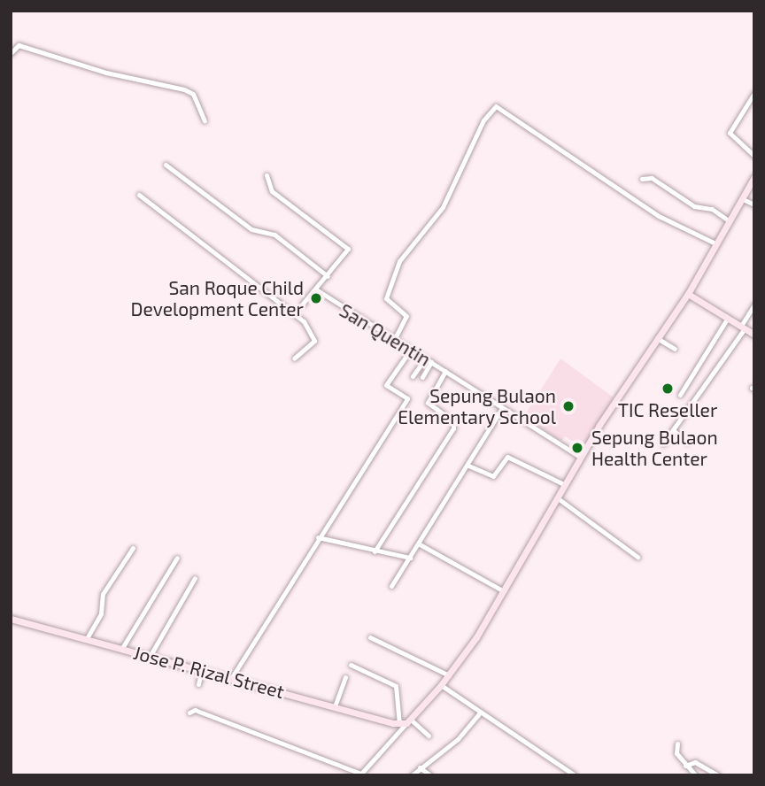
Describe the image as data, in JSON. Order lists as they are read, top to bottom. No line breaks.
{"streets":{"street":["San Quentin","Jose P. Rizal Street"]},"places":["San Roque Child Development Center","TIC Reseller","Sepung Bulaon Elementary School","Sepung Bulaon Health Center"]}
